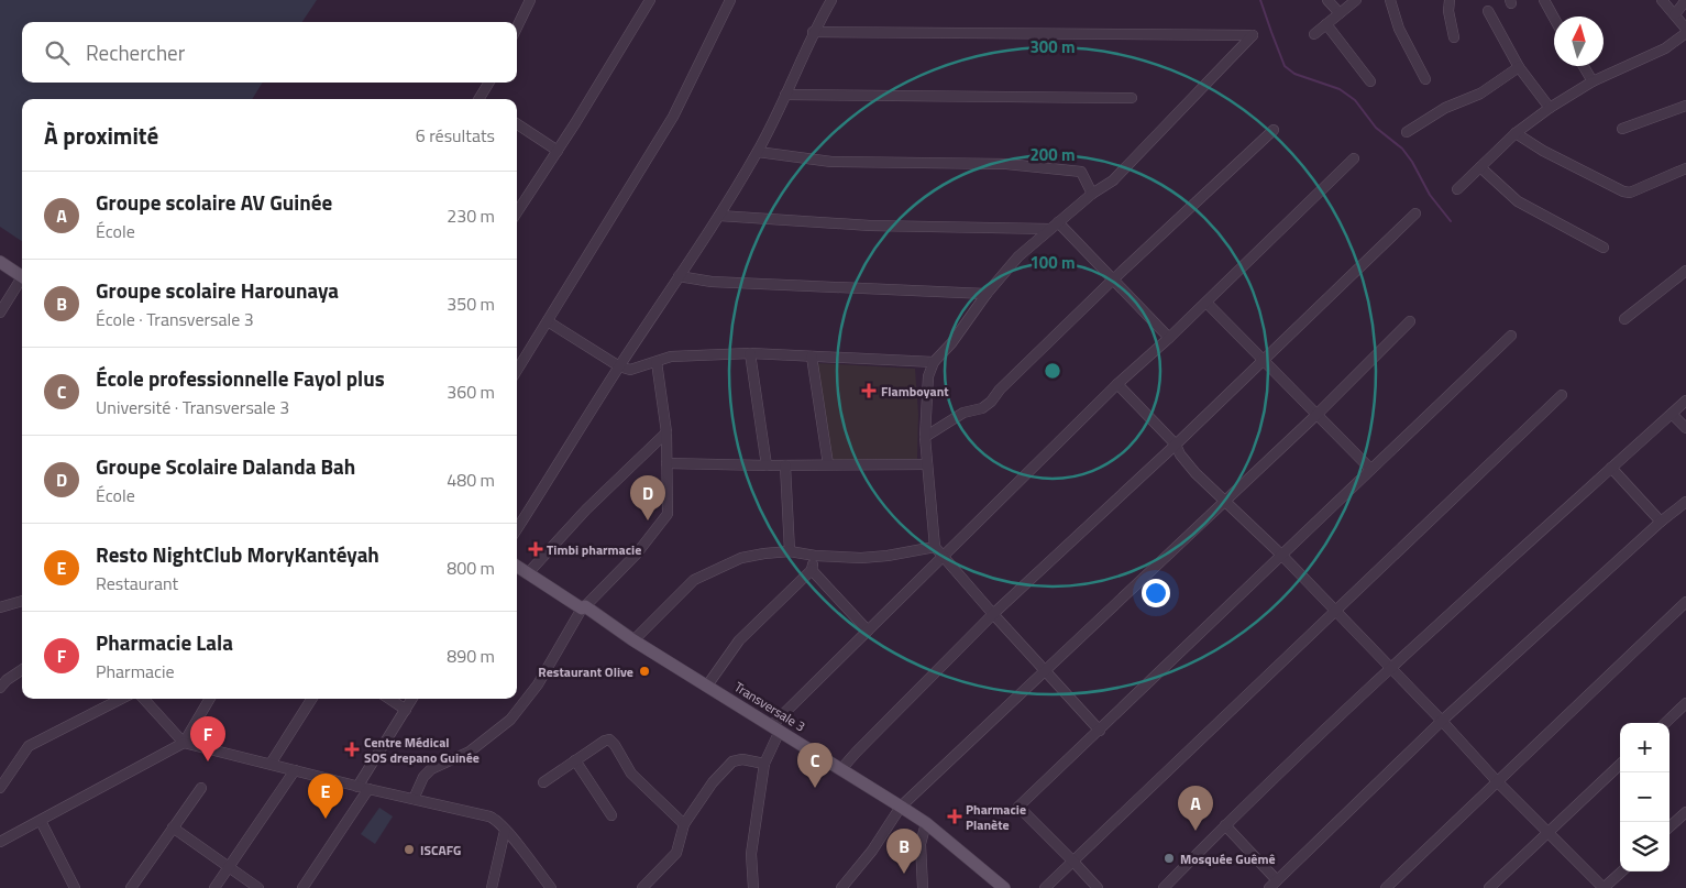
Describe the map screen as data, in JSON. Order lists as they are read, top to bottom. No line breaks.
{"streets":{"main road":["Transversale 3"]},"places":{"health":["Flamboyant","Timbi pharmacie","Centre Médical SOS drepano Guinée","Pharmacie Planète"],"other":["Restaurant Olive","ISCAFG","Mosquée Guêmê"]},"north":"top","page":{"search":"Rechercher","heading":["À proximité","6 résultats"],"list":[{"mark":"A","name":"Groupe scolaire AV Guinée","note":"École","value":"230 m"},{"mark":"B","name":"Groupe scolaire Harounaya","note":"École · Transversale 3","value":"350 m"},{"mark":"C","name":"École professionnelle Fayol plus","note":"Université · Transversale 3","value":"360 m"},{"mark":"D","name":"Groupe Scolaire Dalanda Bah","note":"École","value":"480 m"},{"mark":"E","name":"Resto NightClub MoryKantéyah","note":"Restaurant","value":"800 m"},{"mark":"F","name":"Pharmacie Lala","note":"Pharmacie","value":"890 m"}],"pins":["D","F","C","E","A","B"],"map_buttons":["+","−"]},"rings":["300 m","200 m","100 m"]}
